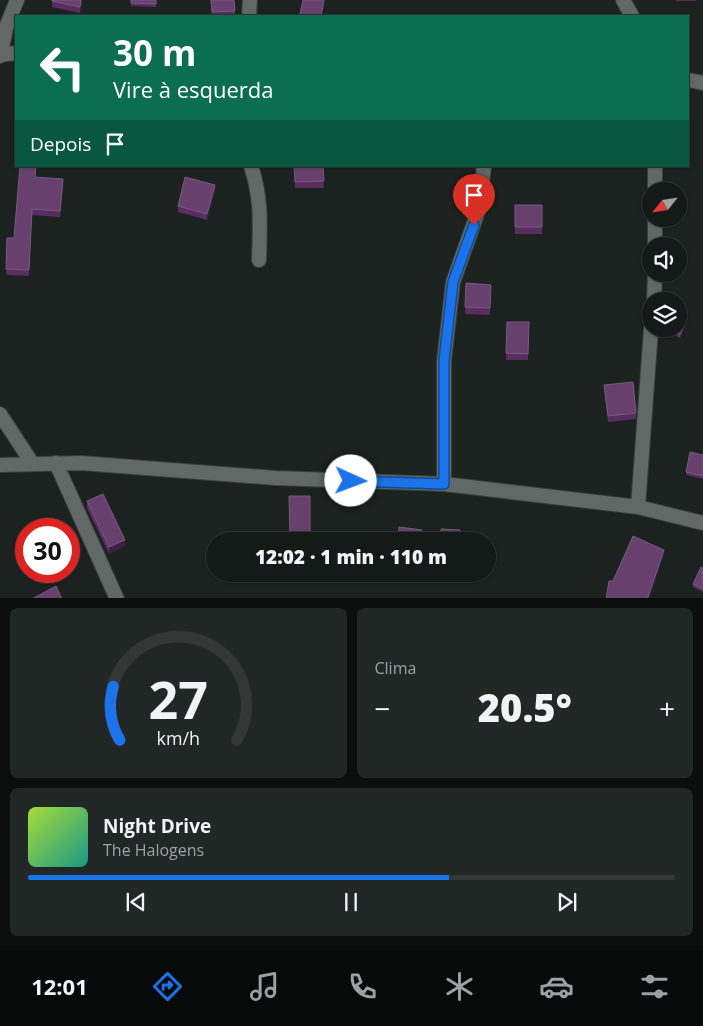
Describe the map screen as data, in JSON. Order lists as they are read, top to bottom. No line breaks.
{"north":"bottom left","page":{"turn":["30 m","Vire à esquerda"],"then":"Depois","limit":"30","trip":"12:02 · 1 min · 110 m","tile":"Clima","heat":["−","20.5°","+"],"song":["Night Drive","The Halogens"],"tabs":"12:01","gauge":["27","km/h"]}}
